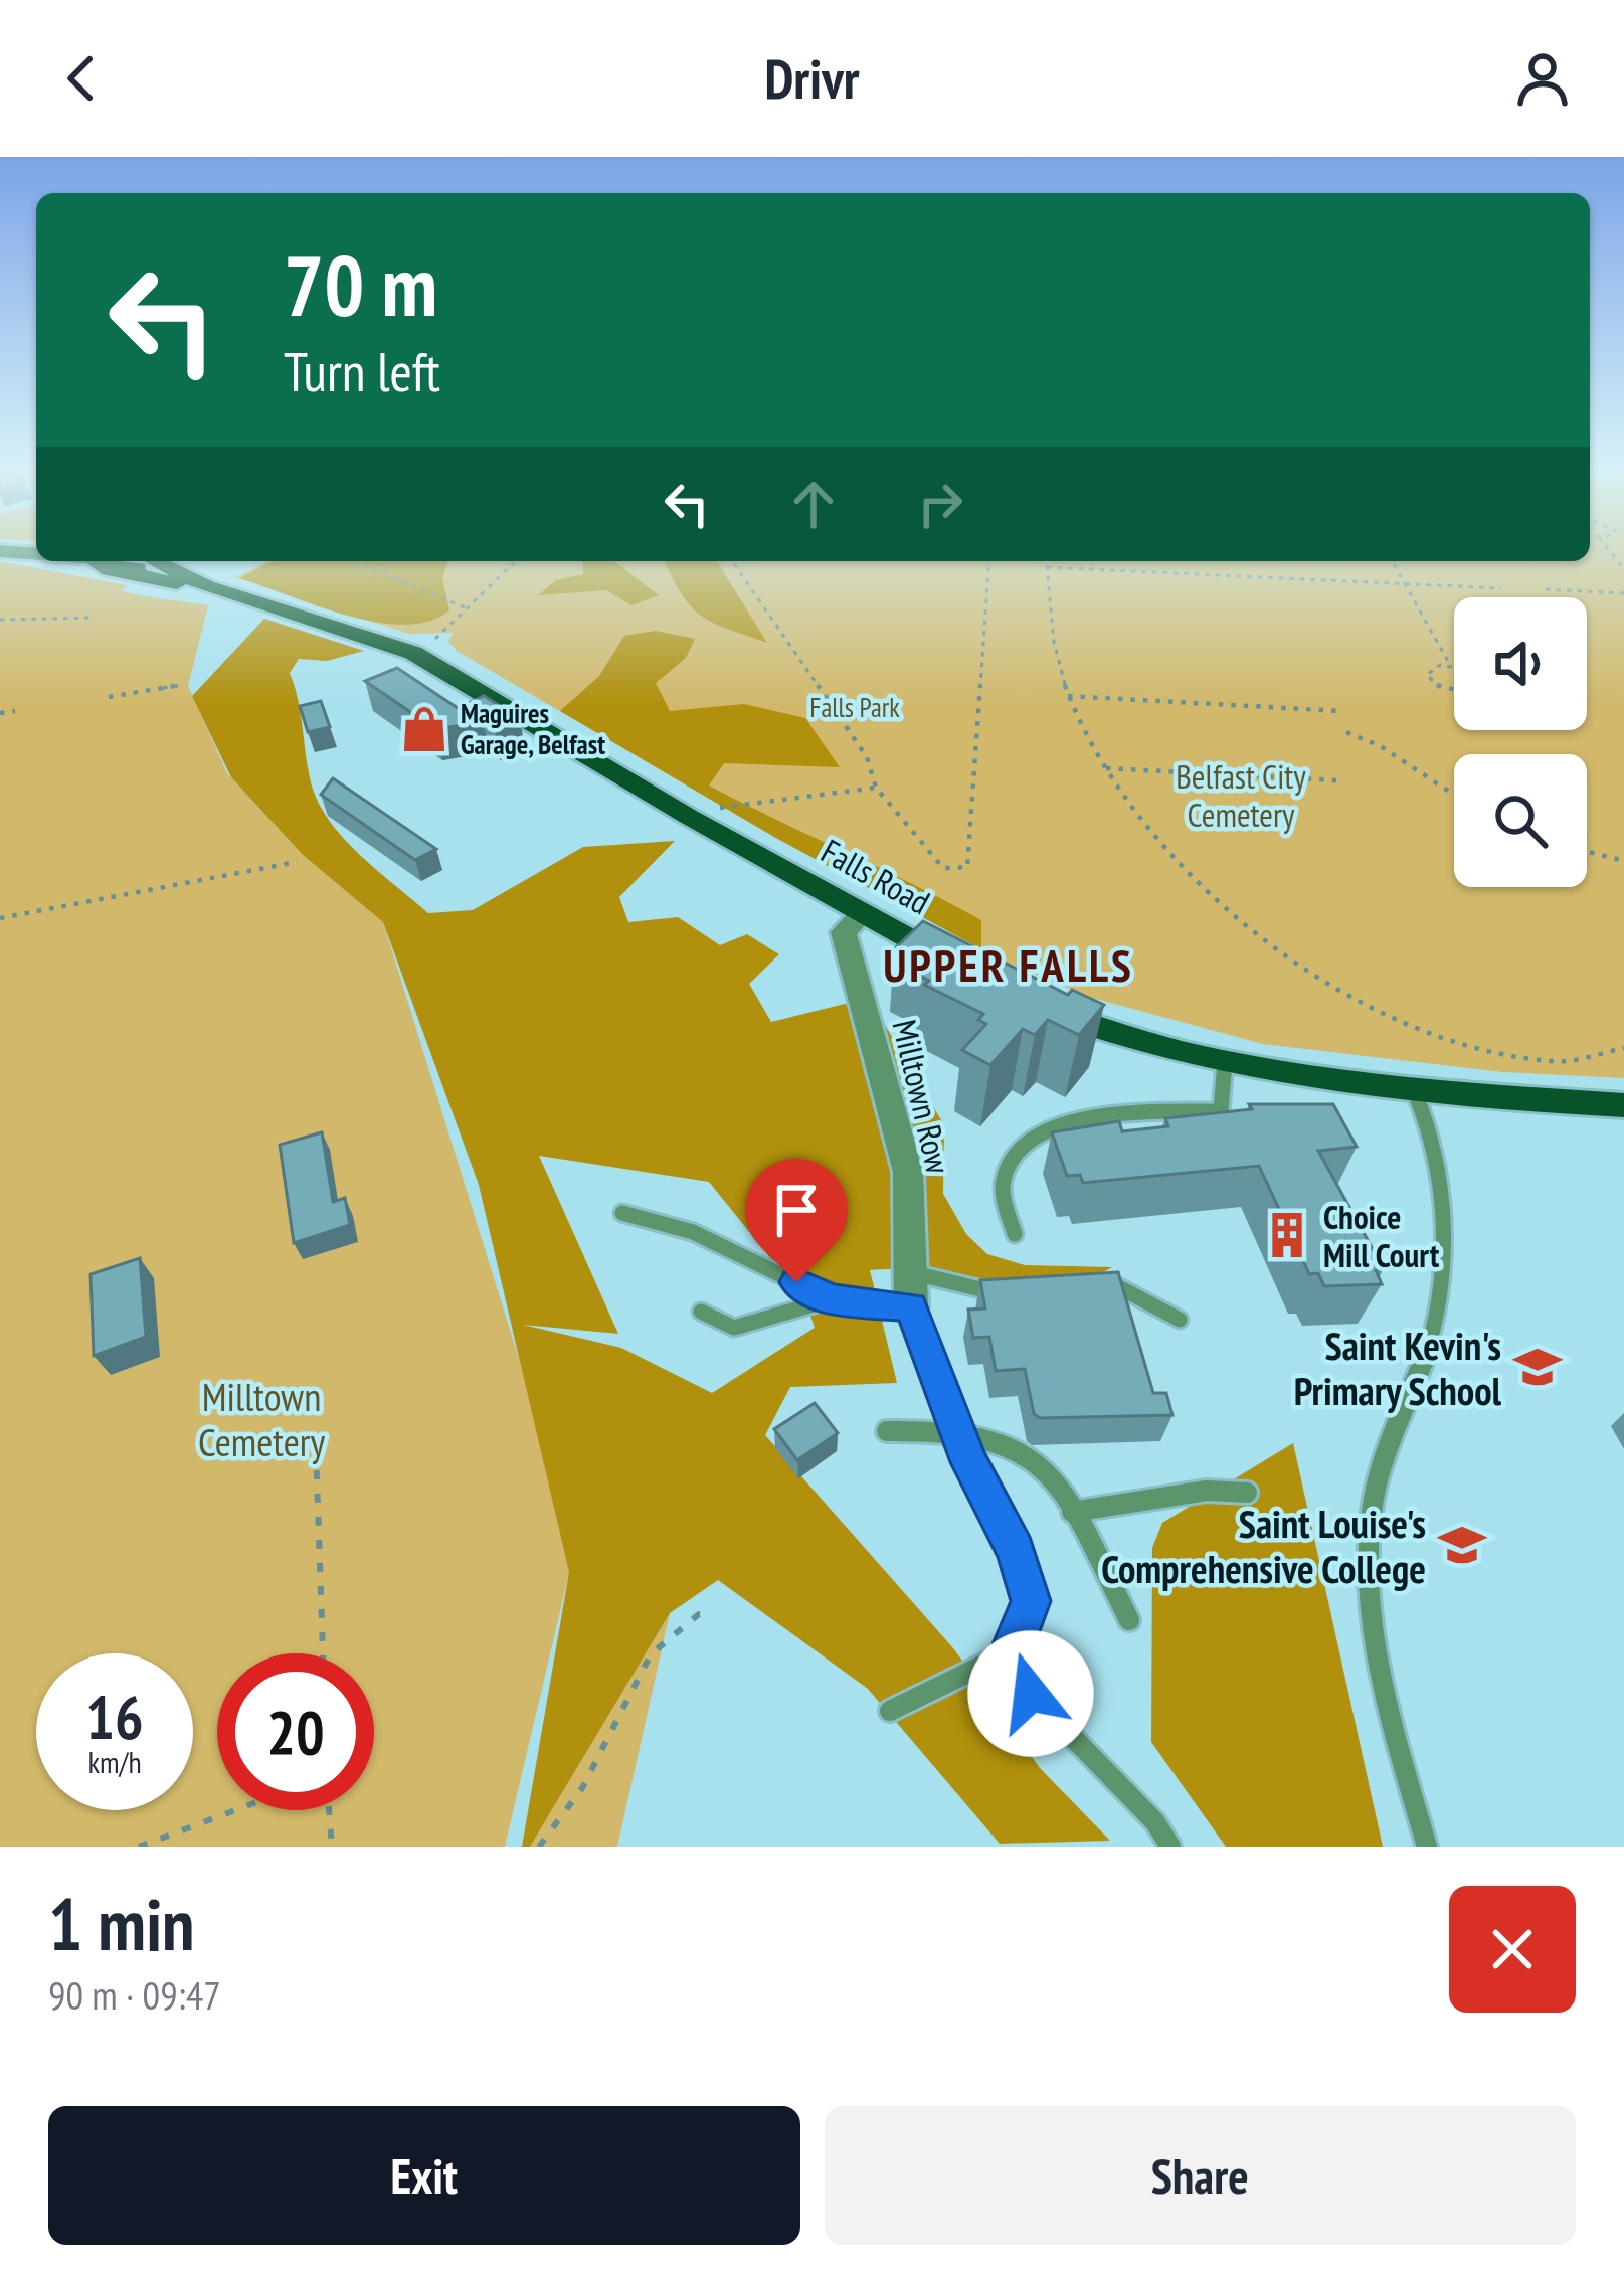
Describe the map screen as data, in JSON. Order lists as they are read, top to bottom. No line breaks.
{"streets":{"main road":["Falls Road"],"street":["Milltown Row"]},"crossings":[["Falls Road","Milltown Row"]],"districts":["UPPER FALLS"],"parks":["Falls Park","Belfast City Cemetery","Milltown Cemetery"],"places":{"shop":["Maguires Garage, Belfast"],"building":["Choice Mill Court"],"school or university":["Saint Kevin's Primary School","Saint Louise's Comprehensive College"]},"page":{"header":"Drivr","turn":["70 m","Turn left"],"speed":"16 km/h","limit":"20","heading":["1 min","90 m · 09:47"],"buttons":["Exit","Share"]}}
